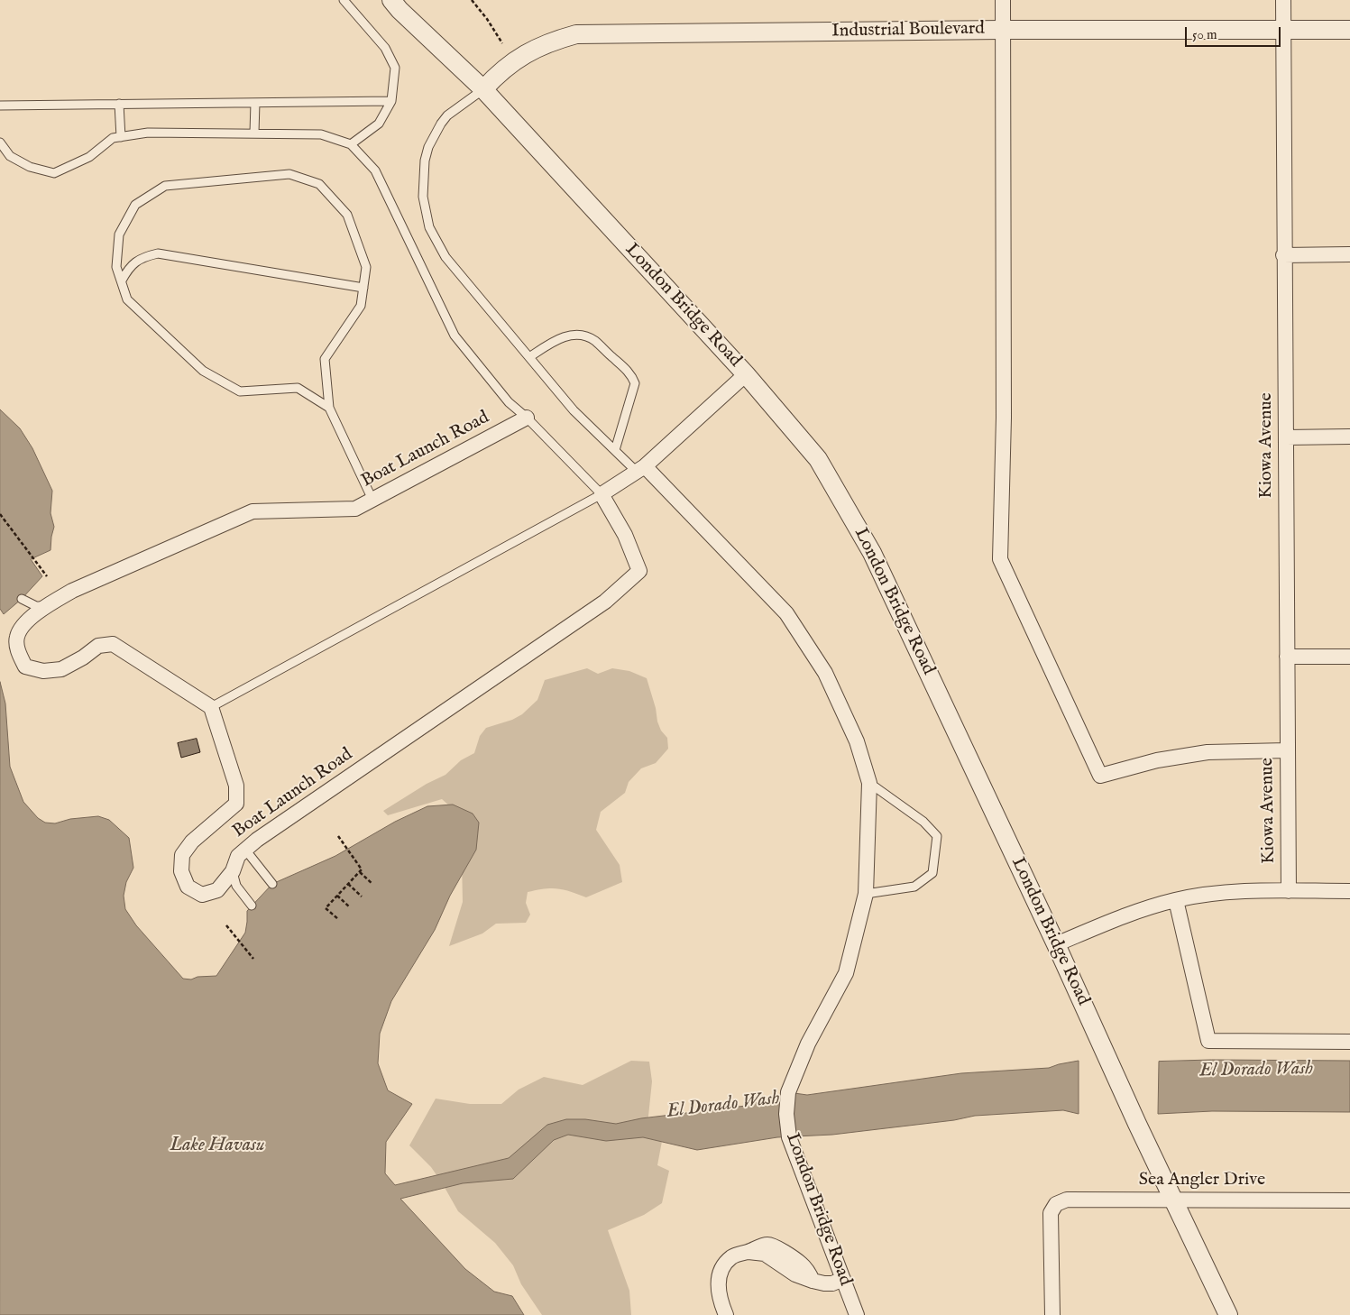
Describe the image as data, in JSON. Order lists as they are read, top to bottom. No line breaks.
{"streets":{"street":["Industrial Boulevard","London Bridge Road","Kiowa Avenue","Boat Launch Road","Sea Angler Drive"]},"crossings":[["Industrial Boulevard","London Bridge Road"],["Industrial Boulevard","Kiowa Avenue"],["London Bridge Road","Sea Angler Drive"]],"water":["El Dorado Wash","Lake Havasu"],"scale_bar":"50 m"}
